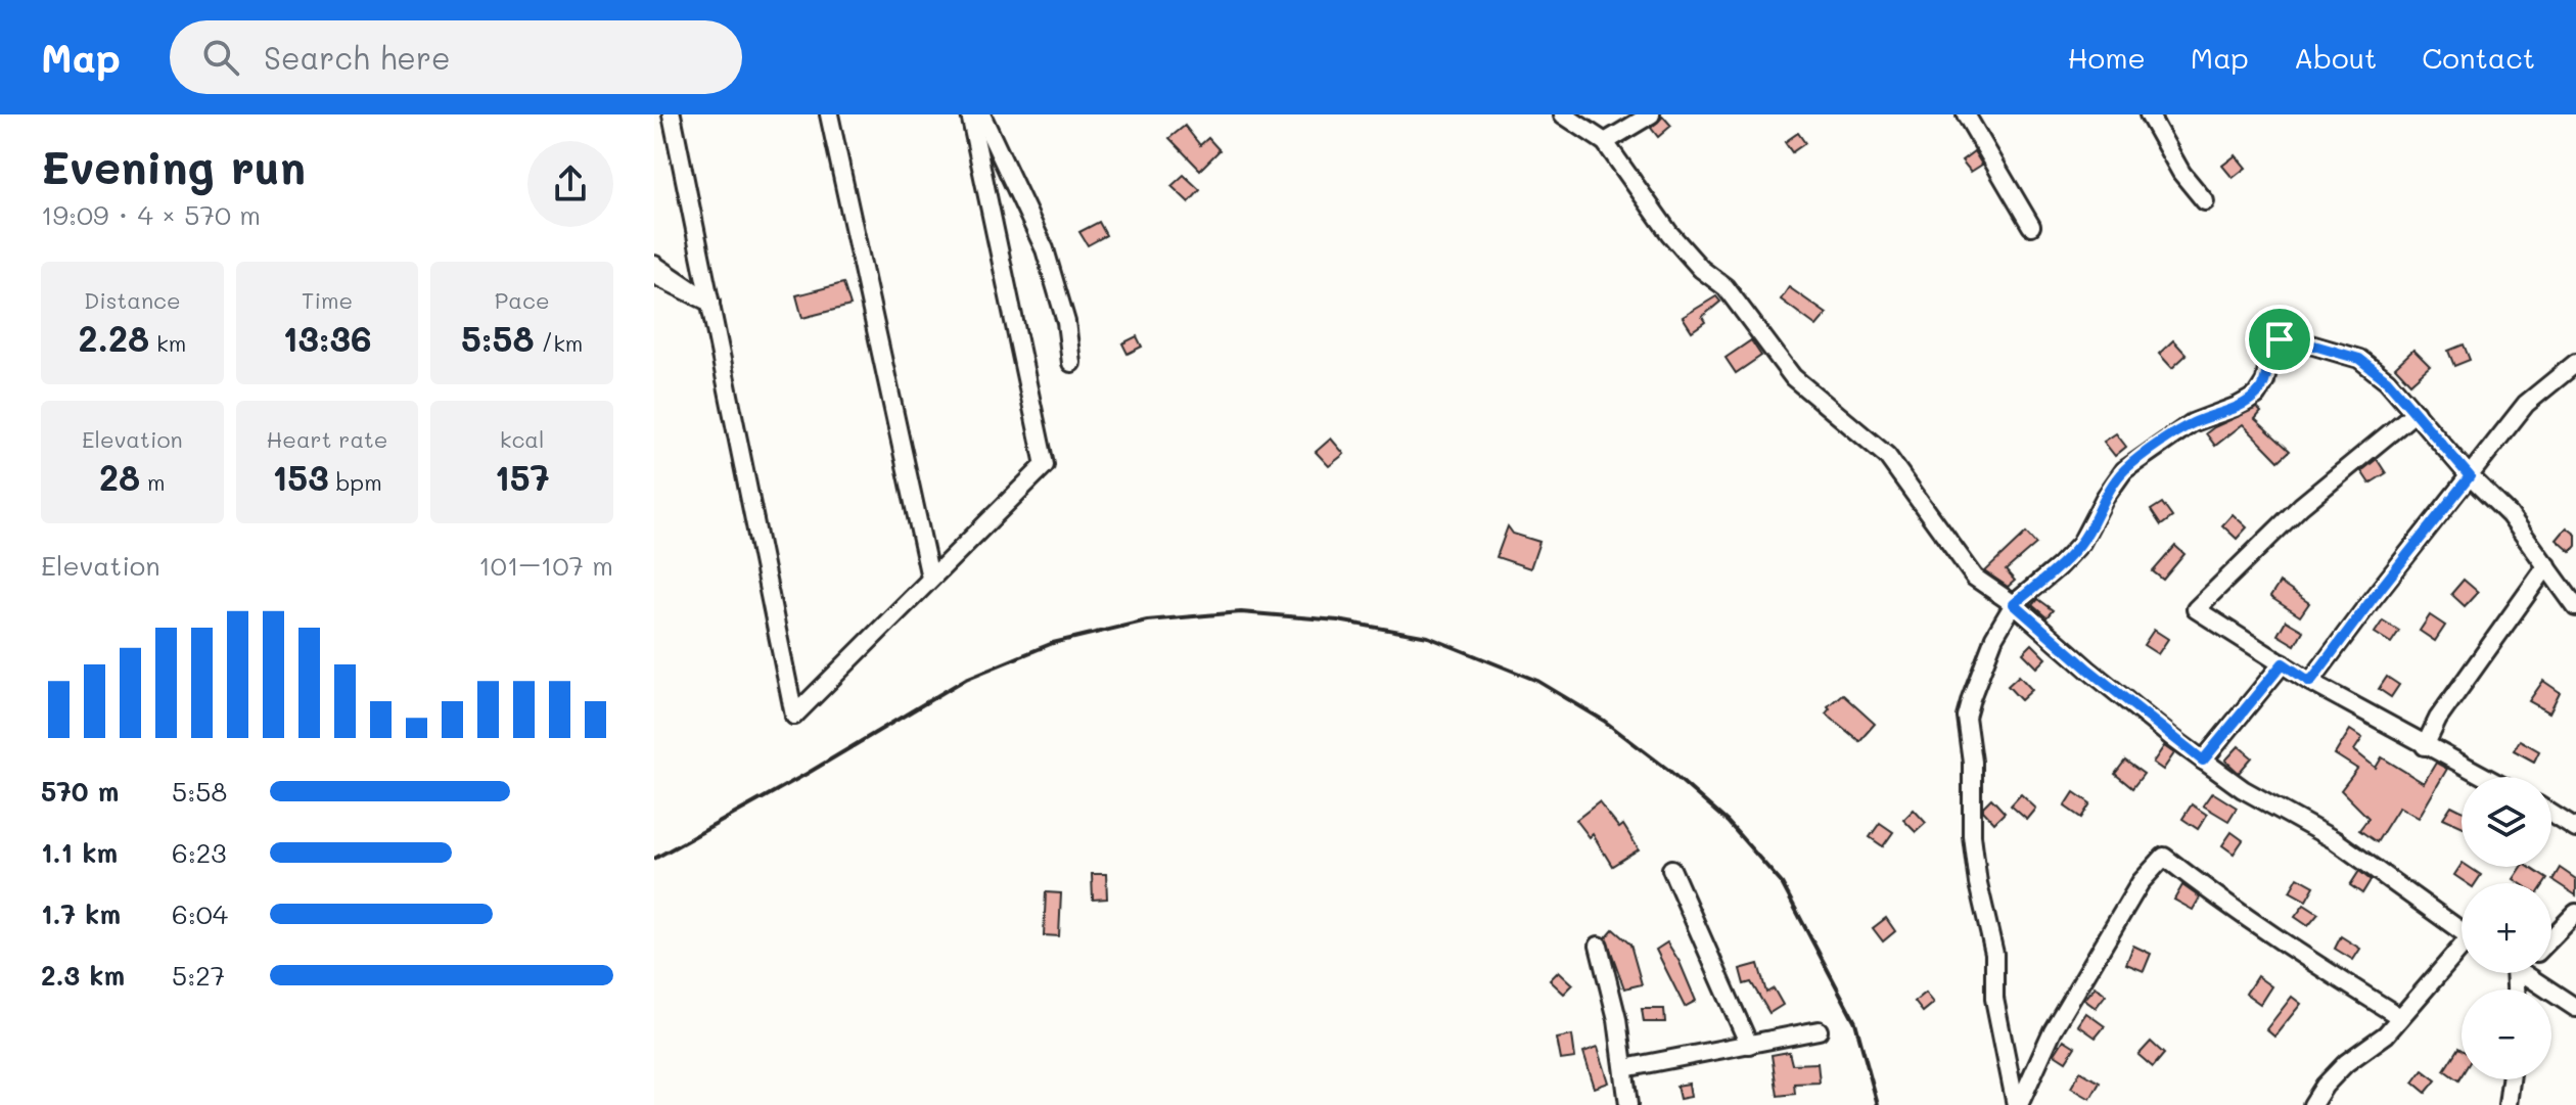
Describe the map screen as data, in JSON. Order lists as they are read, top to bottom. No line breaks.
{"page":{"header":"Map","search":"Search here","nav":["Home","Map","About","Contact"],"heading":["Evening run","19:09 · 4 × 570 m"],"stats":[["Distance","2.28 km"],["Time","13:36"],["Pace","5:58 /km"],["Elevation","28 m"],["Heart rate","153 bpm"],["kcal","157"]],"chart":["Elevation","101–107 m"],"list":[{"name":"570 m","note":"5:58"},{"name":"1.1 km","note":"6:23"},{"name":"1.7 km","note":"6:04"},{"name":"2.3 km","note":"5:27"}],"map_buttons":["+","−"]}}
